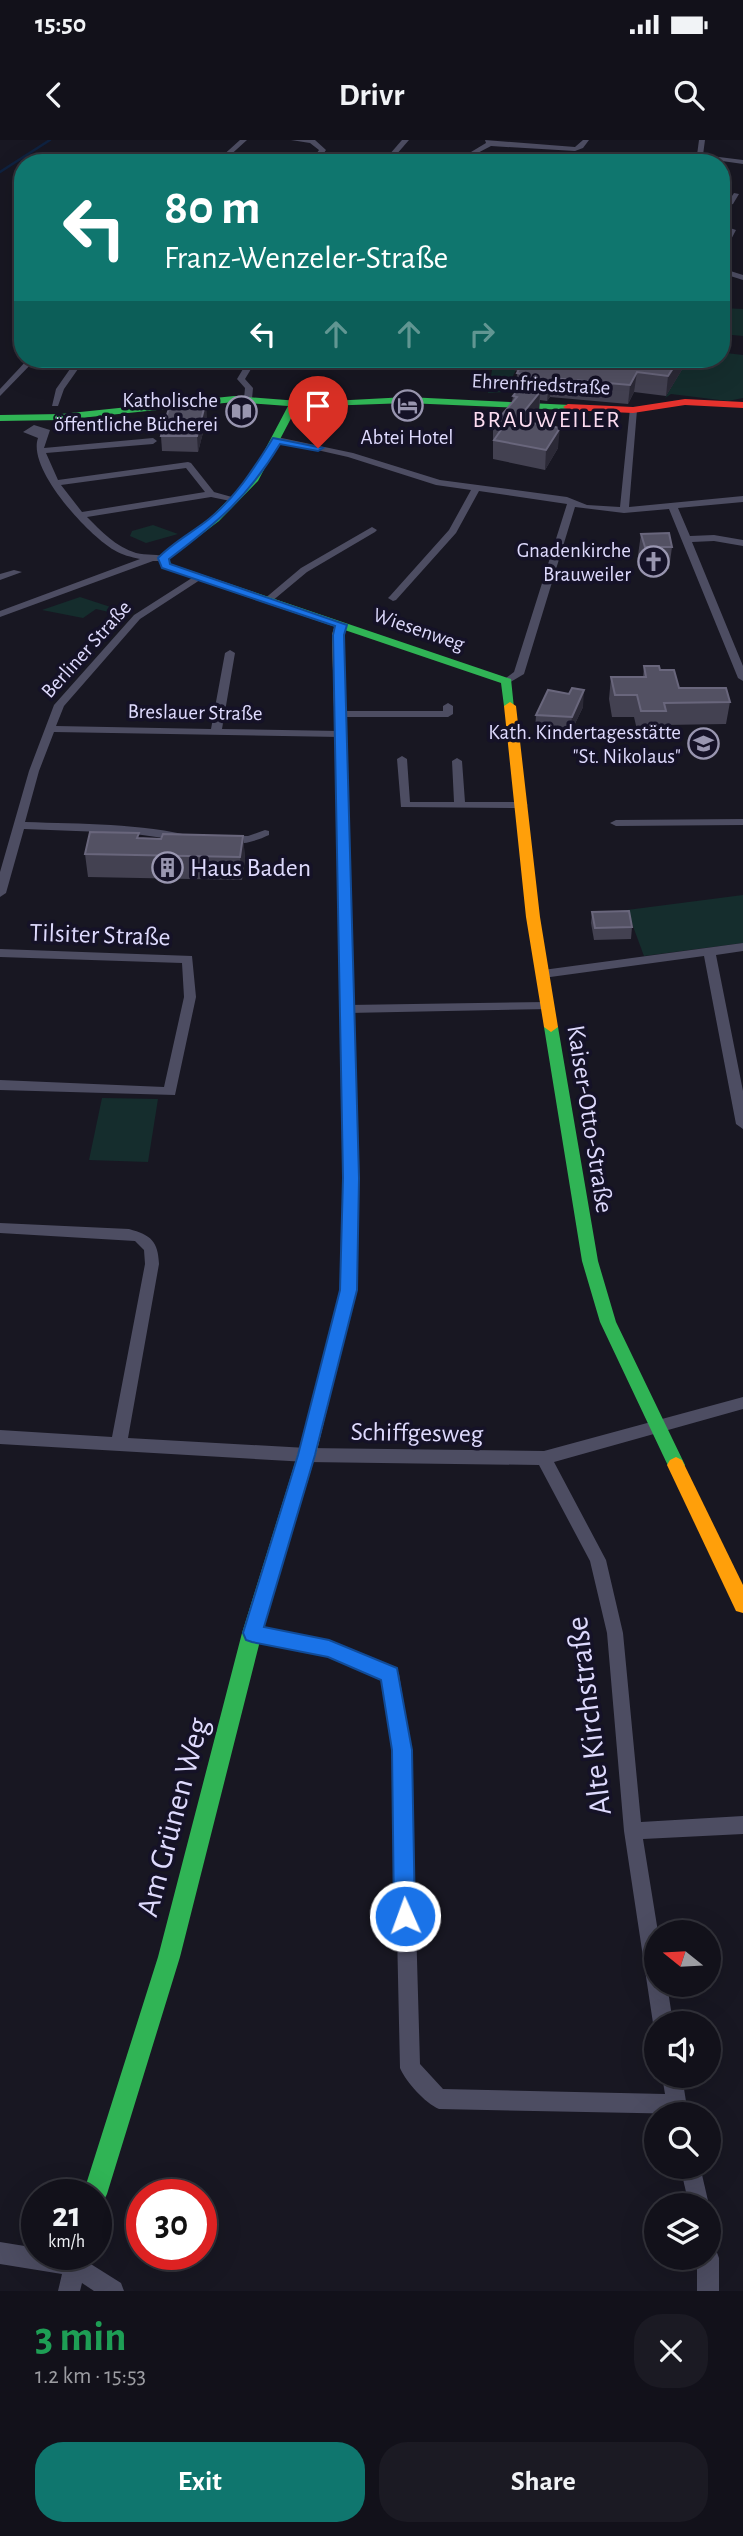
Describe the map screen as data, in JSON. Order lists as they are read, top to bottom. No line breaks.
{"streets":{"street":["Ehrenfriedstraße","Wiesenweg","Berliner Straße","Breslauer Straße","Tilsiter Straße","Kaiser-Otto-Straße","Schiffgesweg","Alte Kirchstraße","Am Grünen Weg"]},"crossings":[["Wiesenweg","Berliner Straße"],["Wiesenweg","Kaiser-Otto-Straße"],["Wiesenweg","Am Grünen Weg"],["Berliner Straße","Breslauer Straße"],["Breslauer Straße","Am Grünen Weg"],["Kaiser-Otto-Straße","Schiffgesweg"],["Schiffgesweg","Alte Kirchstraße"],["Schiffgesweg","Am Grünen Weg"]],"districts":["BRAUWEILER"],"places":{"hotel":["Abtei Hotel"],"library":["Katholische öffentliche Bücherei"],"church":["Gnadenkirche Brauweiler"],"school or university":["Kath. Kindertagesstätte \"St. Nikolaus\""],"building":["Haus Baden"]},"north":"left","page":{"status":"15:50","header":"Drivr","turn":["80 m","Franz-Wenzeler-Straße"],"speed":"21 km/h","limit":"30","heading":["3 min","1.2 km · 15:53"],"buttons":["Exit","Share"]}}
